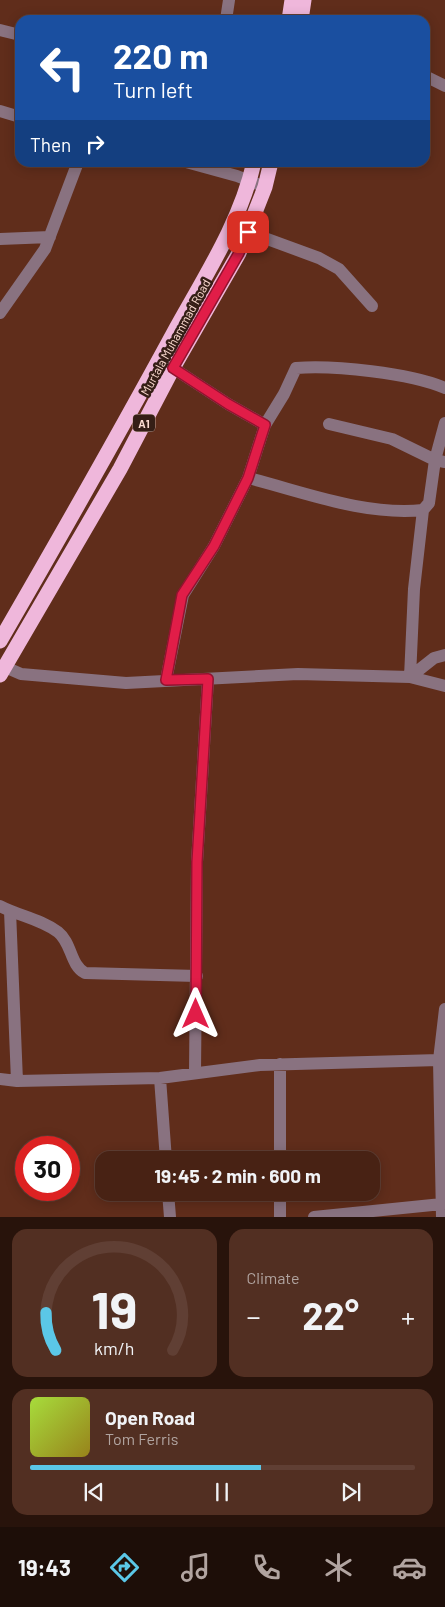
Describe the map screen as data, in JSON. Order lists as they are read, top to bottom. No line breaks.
{"streets":{"highway":["Murtala Muhammad Road","A1"]},"page":{"turn":["220 m","Turn left"],"then":"Then","limit":"30","trip":"19:45 · 2 min · 600 m","tile":"Climate","heat":["−","22°","+"],"song":["Open Road","Tom Ferris"],"tabs":"19:43","gauge":["19","km/h"]}}
